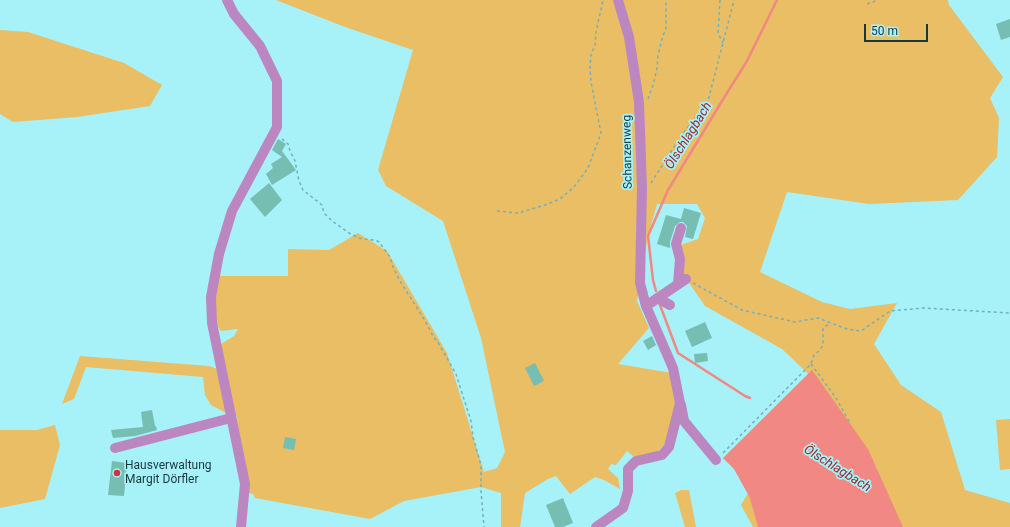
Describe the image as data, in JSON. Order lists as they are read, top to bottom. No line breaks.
{"streets":{"street":["Schanzenweg"]},"water":["Ölschlagbach"],"places":["Hausverwaltung Margit Dörfler"],"scale_bar":"50 m"}
